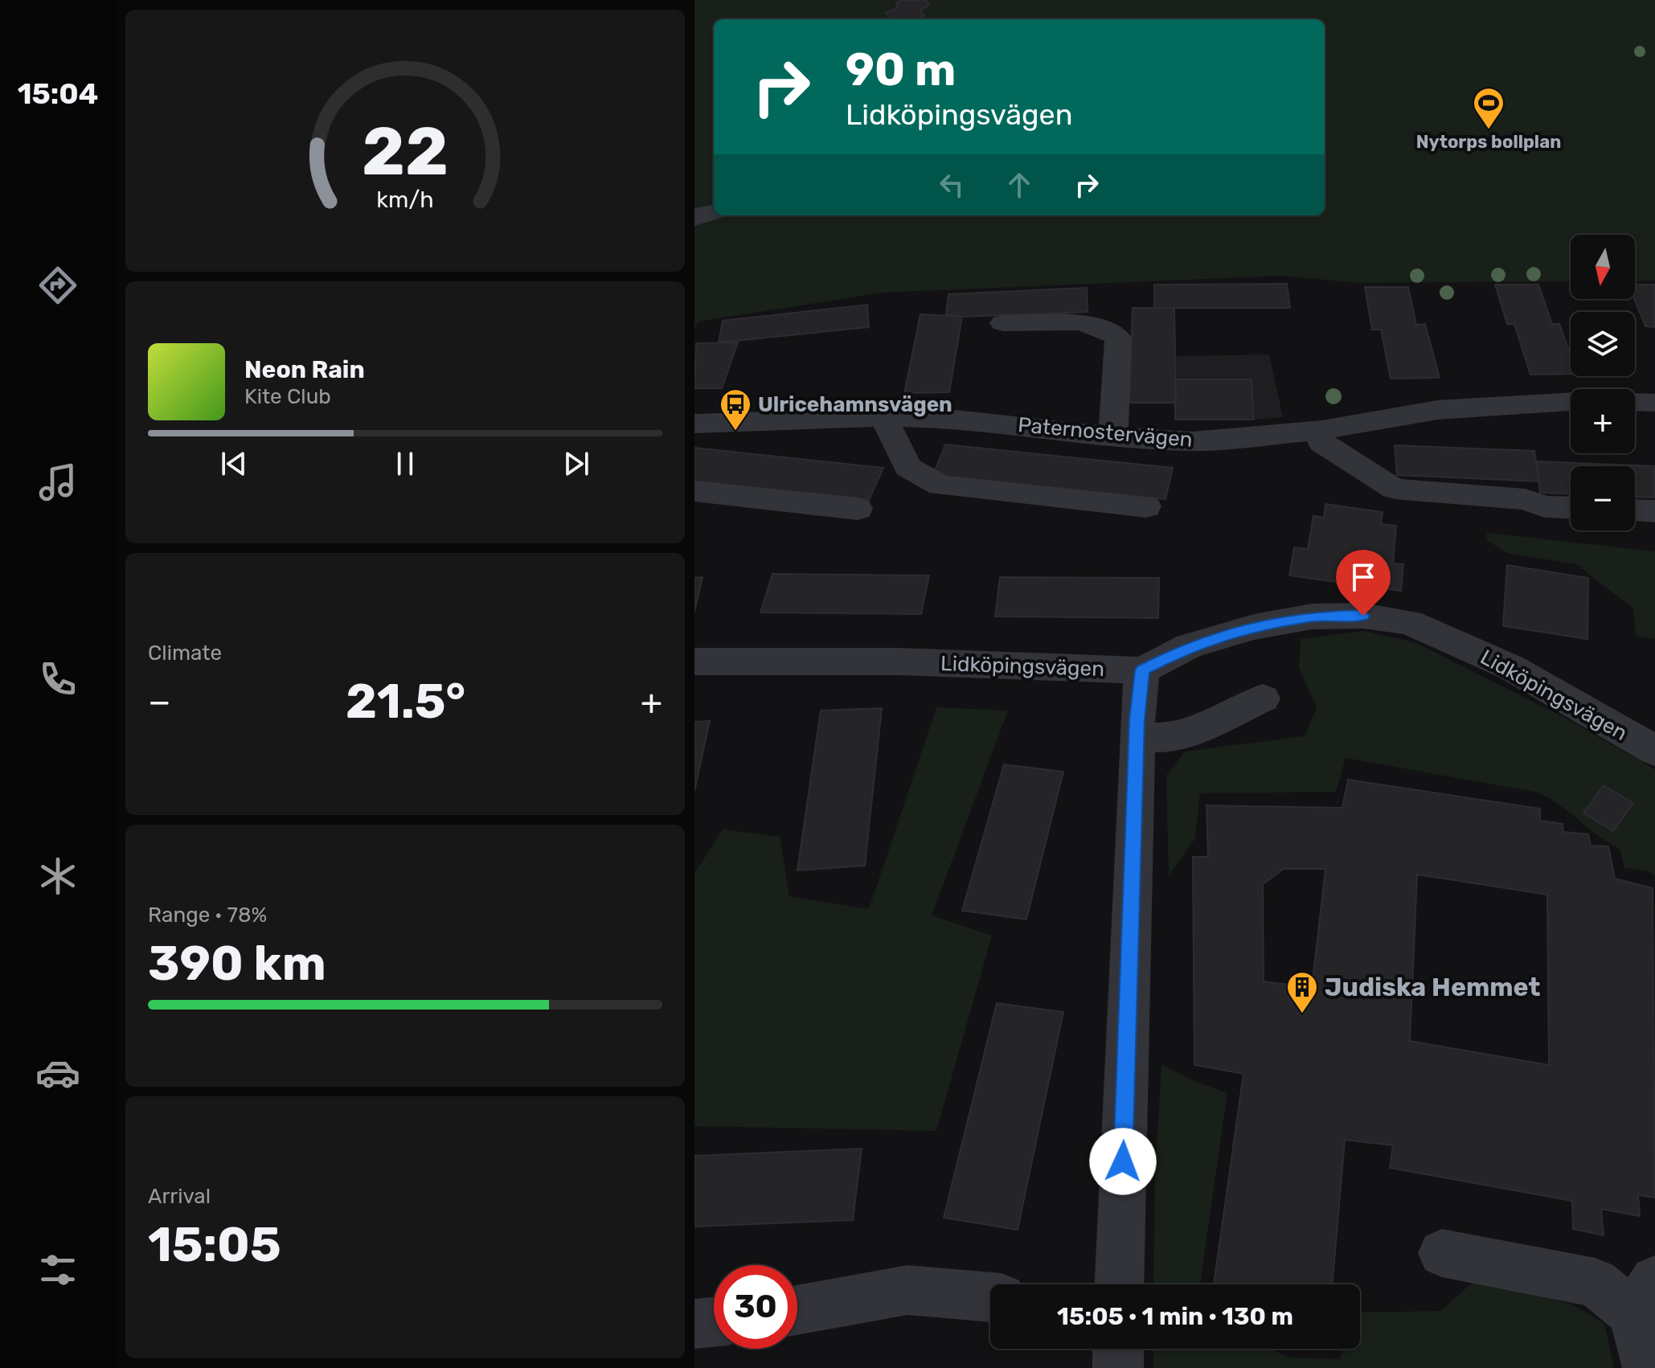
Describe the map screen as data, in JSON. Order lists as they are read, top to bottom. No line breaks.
{"streets":{"street":["Paternostervägen","Lidköpingsvägen"]},"places":{"sports":["Nytorps bollplan"],"bus stop":["Ulricehamnsvägen"],"building":["Judiska Hemmet"]},"north":"bottom","page":{"tabs":"15:04","turn":["90 m","Lidköpingsvägen"],"map_buttons":["+","−"],"song":["Neon Rain","Kite Club"],"tile":["Climate",["Range · 78%","390 km"],["Arrival","15:05"]],"heat":["−","21.5°","+"],"limit":"30","trip":"15:05 · 1 min · 130 m","gauge":["22","km/h"]}}
